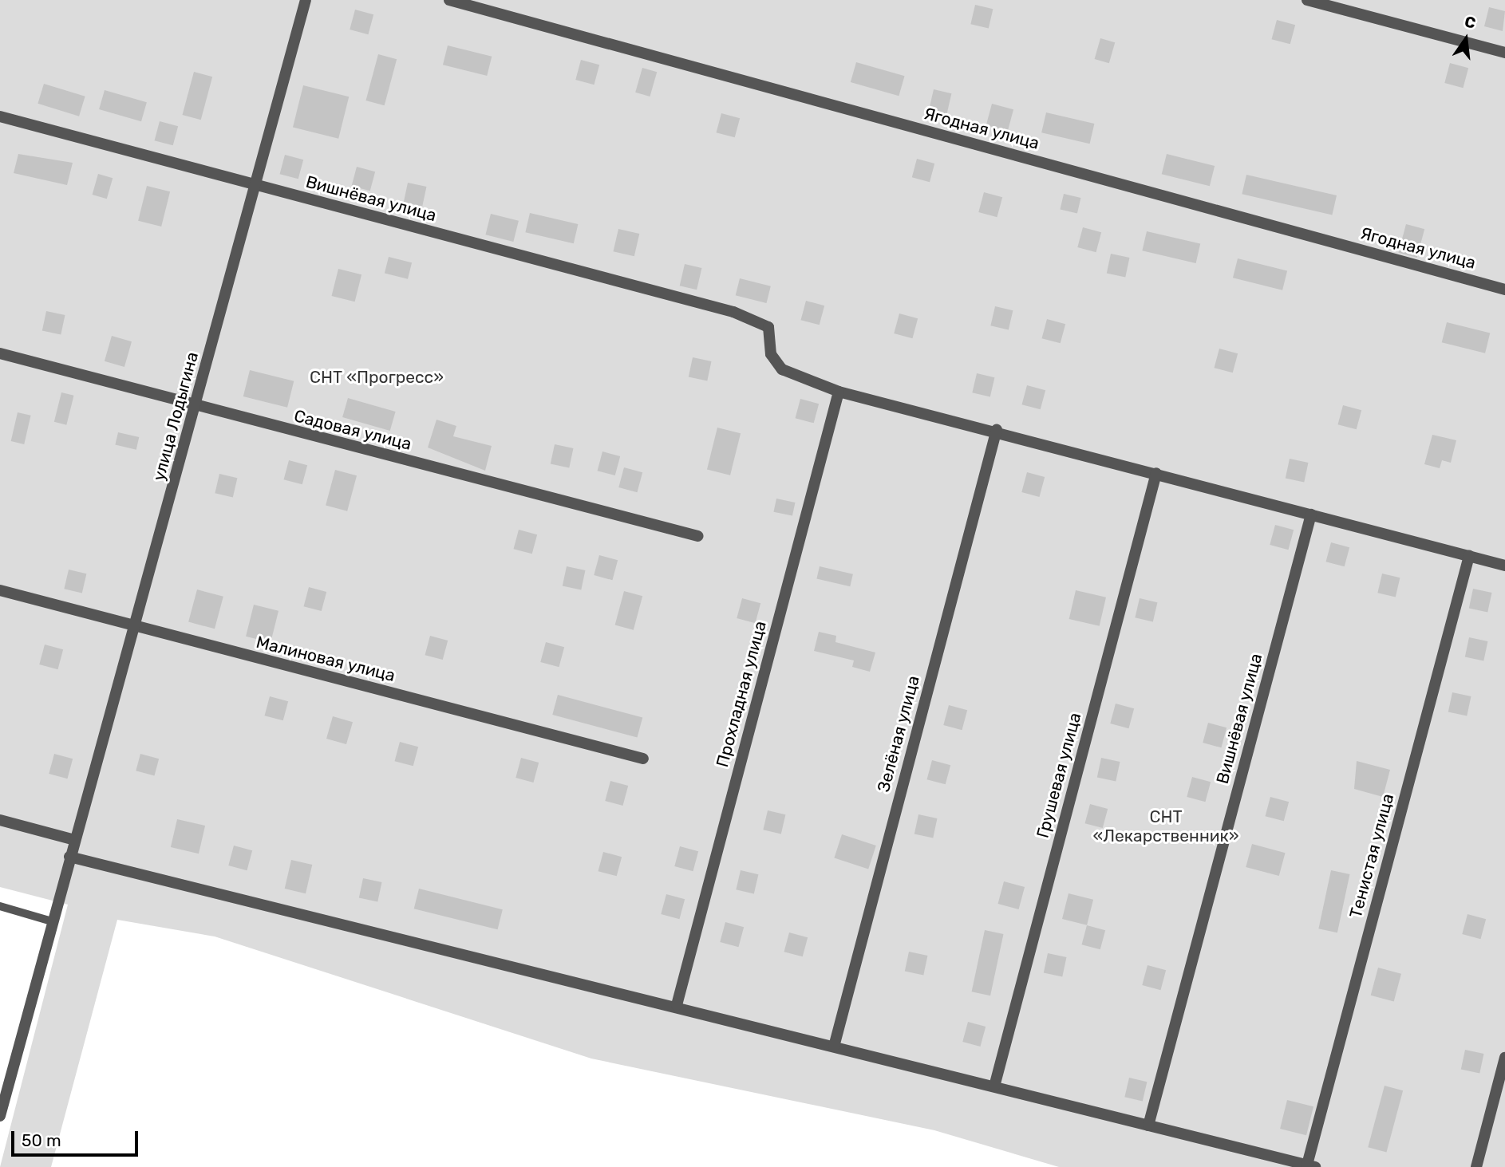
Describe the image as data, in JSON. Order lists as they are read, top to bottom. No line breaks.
{"streets":{"street":["Ягодная улица","Вишнёвая улица","улица Лодыгина","Садовая улица","Малиновая улица","Прохладная улица","Зелёная улица","Грушевая улица","Тенистая улица"]},"crossings":[["Вишнёвая улица","улица Лодыгина"],["Вишнёвая улица","Прохладная улица"],["улица Лодыгина","Садовая улица"],["улица Лодыгина","Малиновая улица"]],"parks":["СНТ «Прогресс»","СНТ «Лекарственник»"],"scale_bar":"50 m","north":"top"}
